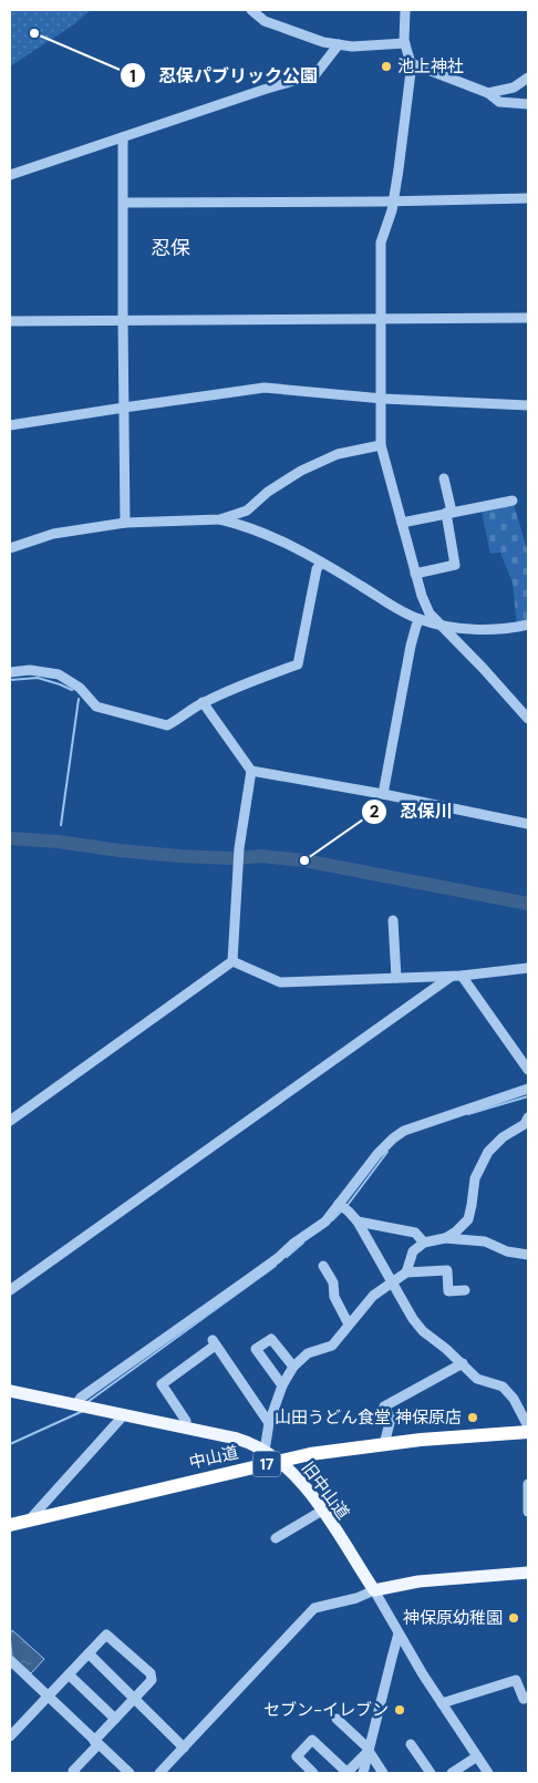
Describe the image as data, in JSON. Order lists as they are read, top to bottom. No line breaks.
{"streets":{"highway":["中山道","17"],"main road":["旧中山道"]},"crossings":[["中山道","旧中山道"]],"districts":["忍保"],"places":["忍保パブリック公園","池上神社","忍保川","山田うどん食堂 神保原店","神保原幼稚園","セブン-イレブン"]}
